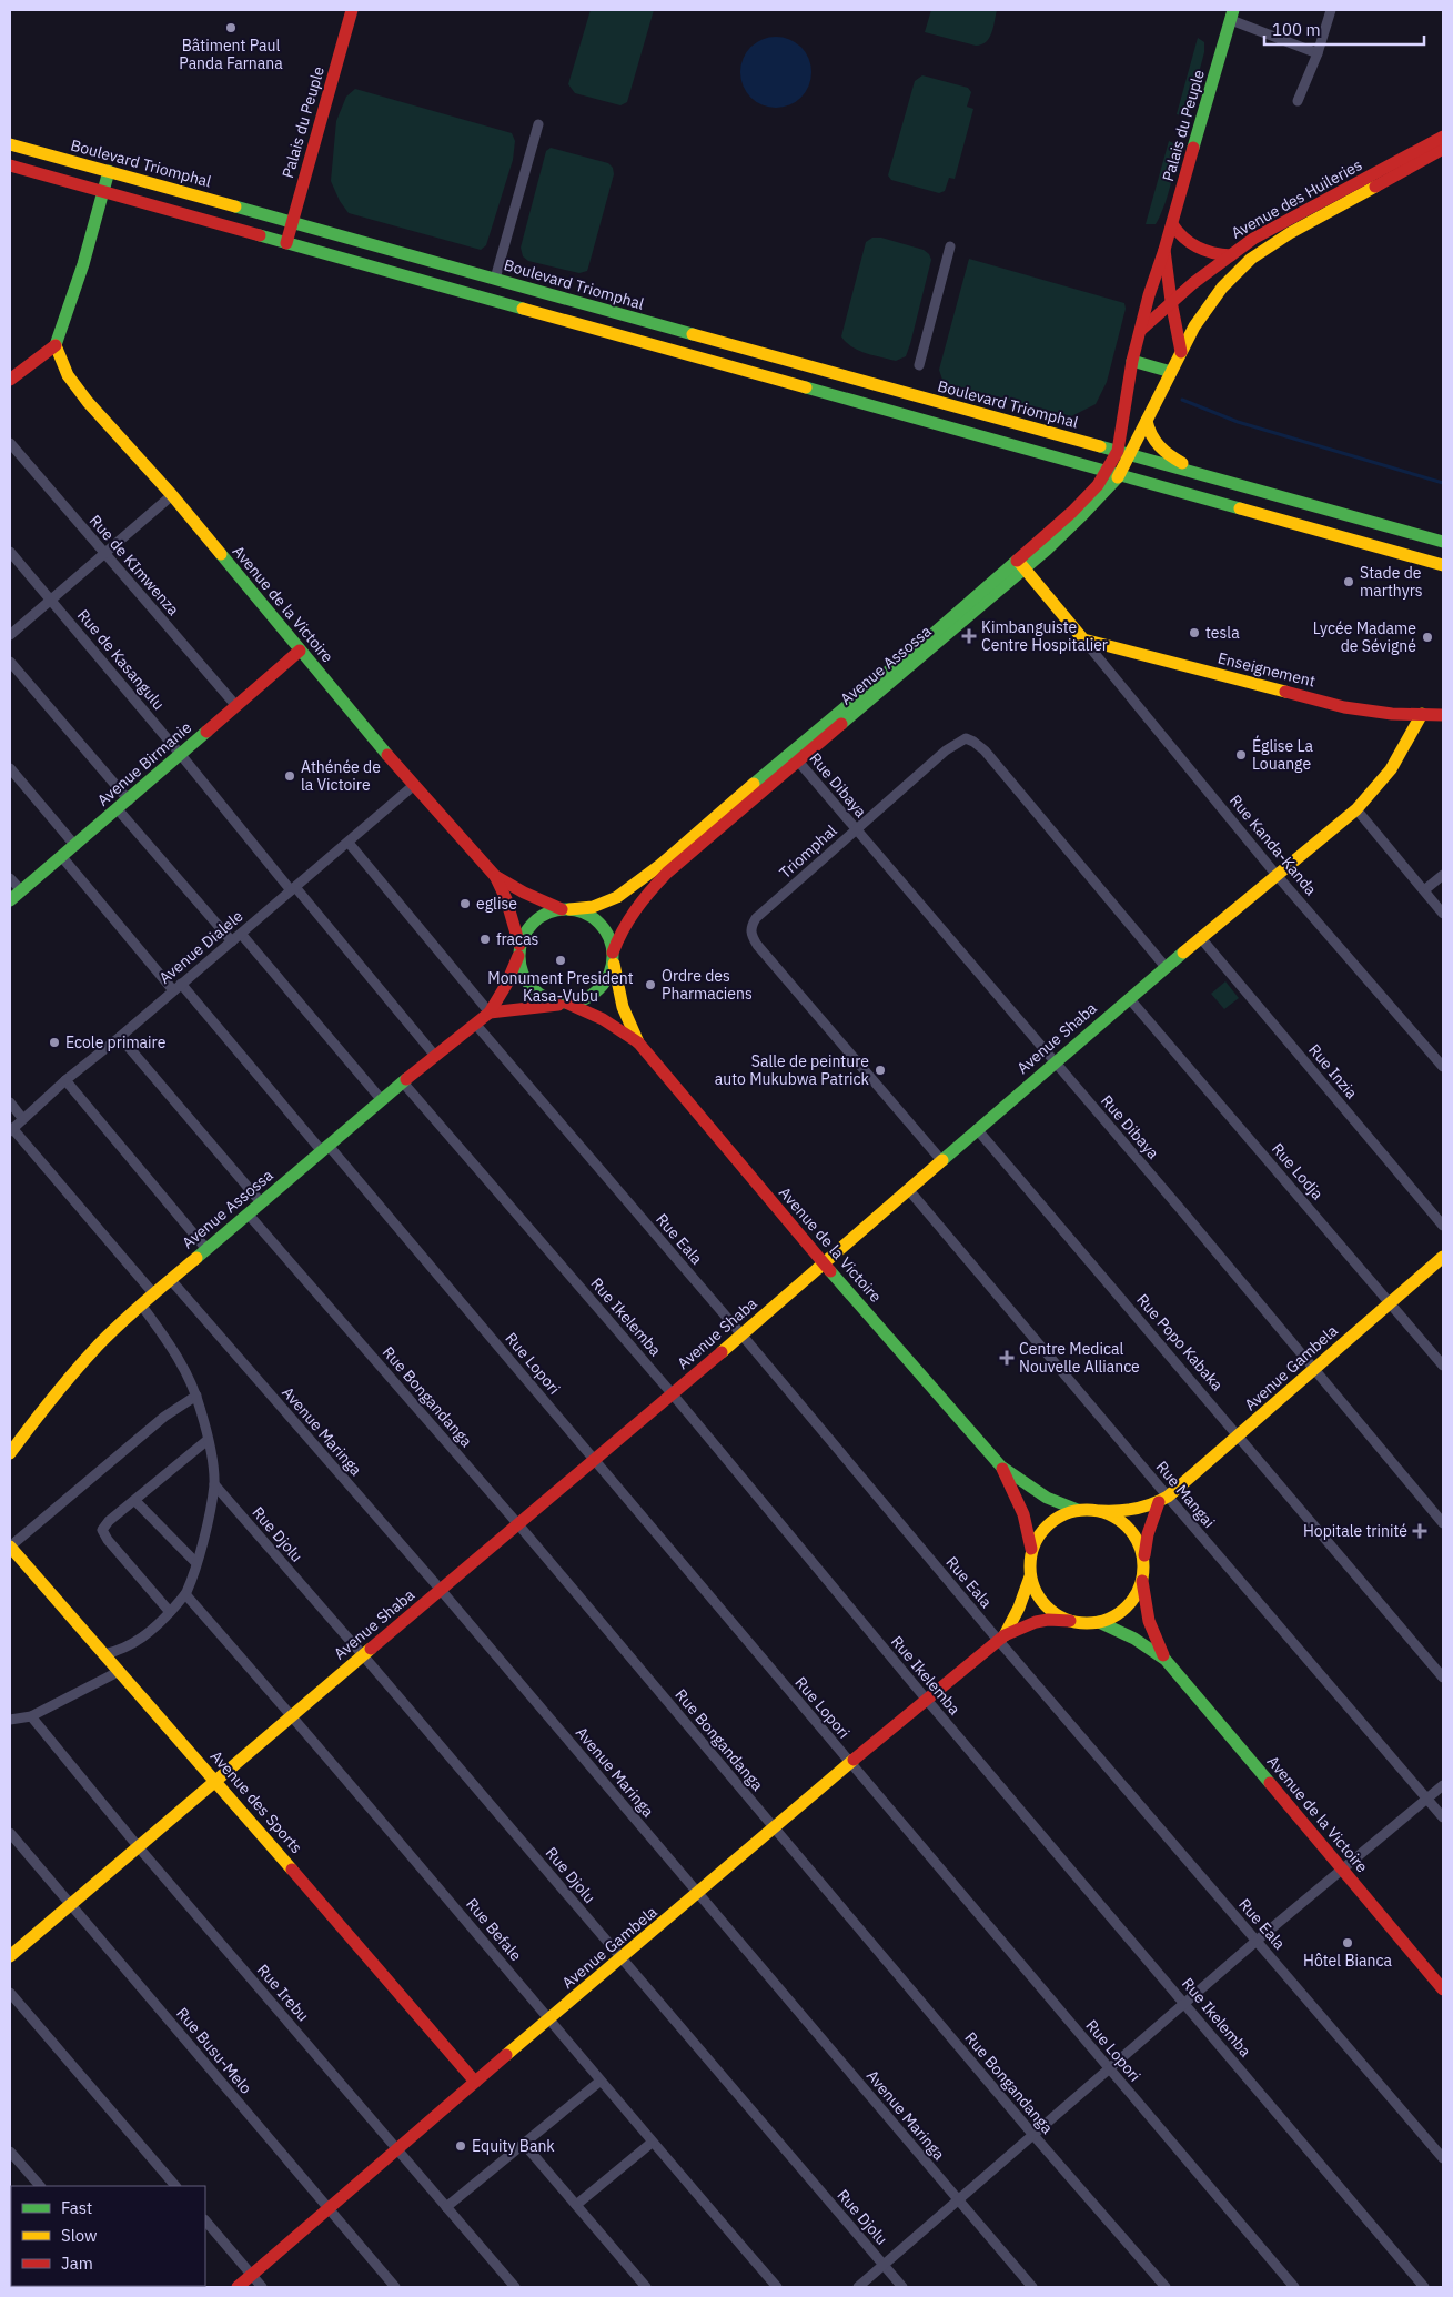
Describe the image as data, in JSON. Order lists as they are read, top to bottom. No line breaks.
{"streets":{"main road":["Palais du Peuple","Boulevard Triomphal","Avenue des Huileries","Avenue de la Victoire","Avenue Assossa","Enseignement","Avenue Birmanie","Avenue Shaba","Avenue Gambela","Avenue des Sports"],"street":["Rue de KImwenza","Rue de Kasangulu","Rue Dibaya","Rue Kanda-Kanda","Triomphal","Avenue Dialele","Rue Inzia","Rue Lodja","Rue Eala","Rue Ikelemba","Rue Popo Kabaka","Rue Lopori","Rue Bongandanga","Avenue Maringa","Rue Mangai","Rue Djolu","Rue Befale","Rue Irebu","Rue Busu-Melo"]},"crossings":[["Palais du Peuple","Boulevard Triomphal"],["Palais du Peuple","Avenue des Huileries"],["Boulevard Triomphal","Avenue des Huileries"],["Avenue des Huileries","Avenue Assossa"],["Rue de KImwenza","Avenue Birmanie"],["Avenue de la Victoire","Avenue Birmanie"],["Avenue de la Victoire","Avenue Dialele"],["Avenue de la Victoire","Avenue Shaba"],["Rue de Kasangulu","Avenue Assossa"],["Rue de Kasangulu","Avenue Birmanie"],["Rue de Kasangulu","Avenue Dialele"],["Avenue Assossa","Rue Dibaya"],["Avenue Assossa","Rue Eala"],["Avenue Assossa","Rue Ikelemba"],["Avenue Assossa","Rue Lopori"],["Avenue Assossa","Rue Bongandanga"],["Avenue Assossa","Avenue Maringa"],["Enseignement","Rue Kanda-Kanda"],["Enseignement","Avenue Shaba"],["Avenue Birmanie","Rue Lopori"],["Rue Dibaya","Triomphal"],["Rue Dibaya","Avenue Shaba"],["Rue Dibaya","Avenue Gambela"],["Rue Kanda-Kanda","Avenue Shaba"],["Triomphal","Avenue Shaba"],["Avenue Dialele","Rue Lopori"],["Avenue Shaba","Rue Inzia"],["Avenue Shaba","Rue Lodja"],["Avenue Shaba","Rue Eala"],["Avenue Shaba","Rue Ikelemba"],["Avenue Shaba","Rue Popo Kabaka"],["Avenue Shaba","Rue Lopori"],["Avenue Shaba","Rue Bongandanga"],["Avenue Shaba","Avenue Maringa"],["Avenue Shaba","Rue Mangai"],["Avenue Shaba","Rue Djolu"],["Avenue Shaba","Avenue des Sports"],["Avenue Shaba","Rue Befale"],["Avenue Shaba","Rue Irebu"],["Avenue Shaba","Rue Busu-Melo"],["Rue Lodja","Avenue Gambela"],["Rue Eala","Avenue Gambela"],["Rue Ikelemba","Avenue Gambela"],["Rue Popo Kabaka","Avenue Gambela"],["Rue Lopori","Avenue Gambela"],["Avenue Gambela","Rue Bongandanga"],["Avenue Gambela","Avenue Maringa"],["Avenue Gambela","Rue Mangai"],["Avenue Gambela","Rue Djolu"],["Avenue Gambela","Avenue des Sports"],["Avenue Gambela","Rue Befale"],["Avenue Gambela","Rue Irebu"],["Avenue Gambela","Rue Busu-Melo"]],"places":{"other":["Bâtiment Paul Panda Farnana","Stade de marthyrs","tesla","Lycée Madame de Sévigné","Église La Louange","Athénée de la Victoire","eglise","fracas","Monument President Kasa-Vubu","Ordre des Pharmaciens","Ecole primaire","Salle de peinture auto Mukubwa Patrick","Hôtel Bianca","Equity Bank"],"health":["Kimbanguiste Centre Hospitalier","Centre Medical Nouvelle Alliance","Hopitale trinité"]},"legend":["Fast","Slow","Jam"],"scale_bar":"100 m"}
